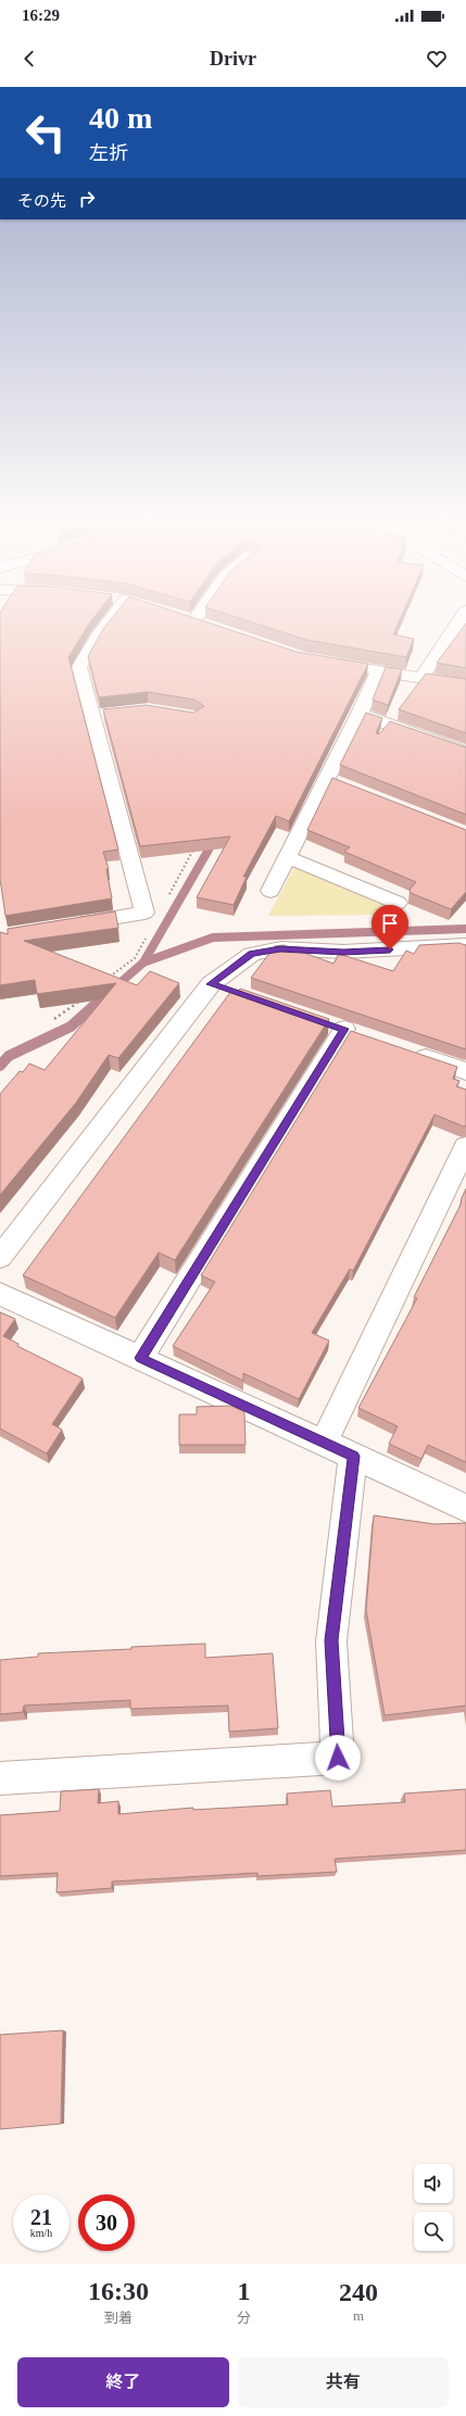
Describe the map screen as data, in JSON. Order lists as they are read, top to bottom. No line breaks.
{"page":{"status":"16:29","header":"Drivr","turn":["40 m","左折"],"then":"その先","speed":"21 km/h","limit":"30","eta":["16:30","到着","1","分","240","m"],"buttons":["終了","共有"]}}
